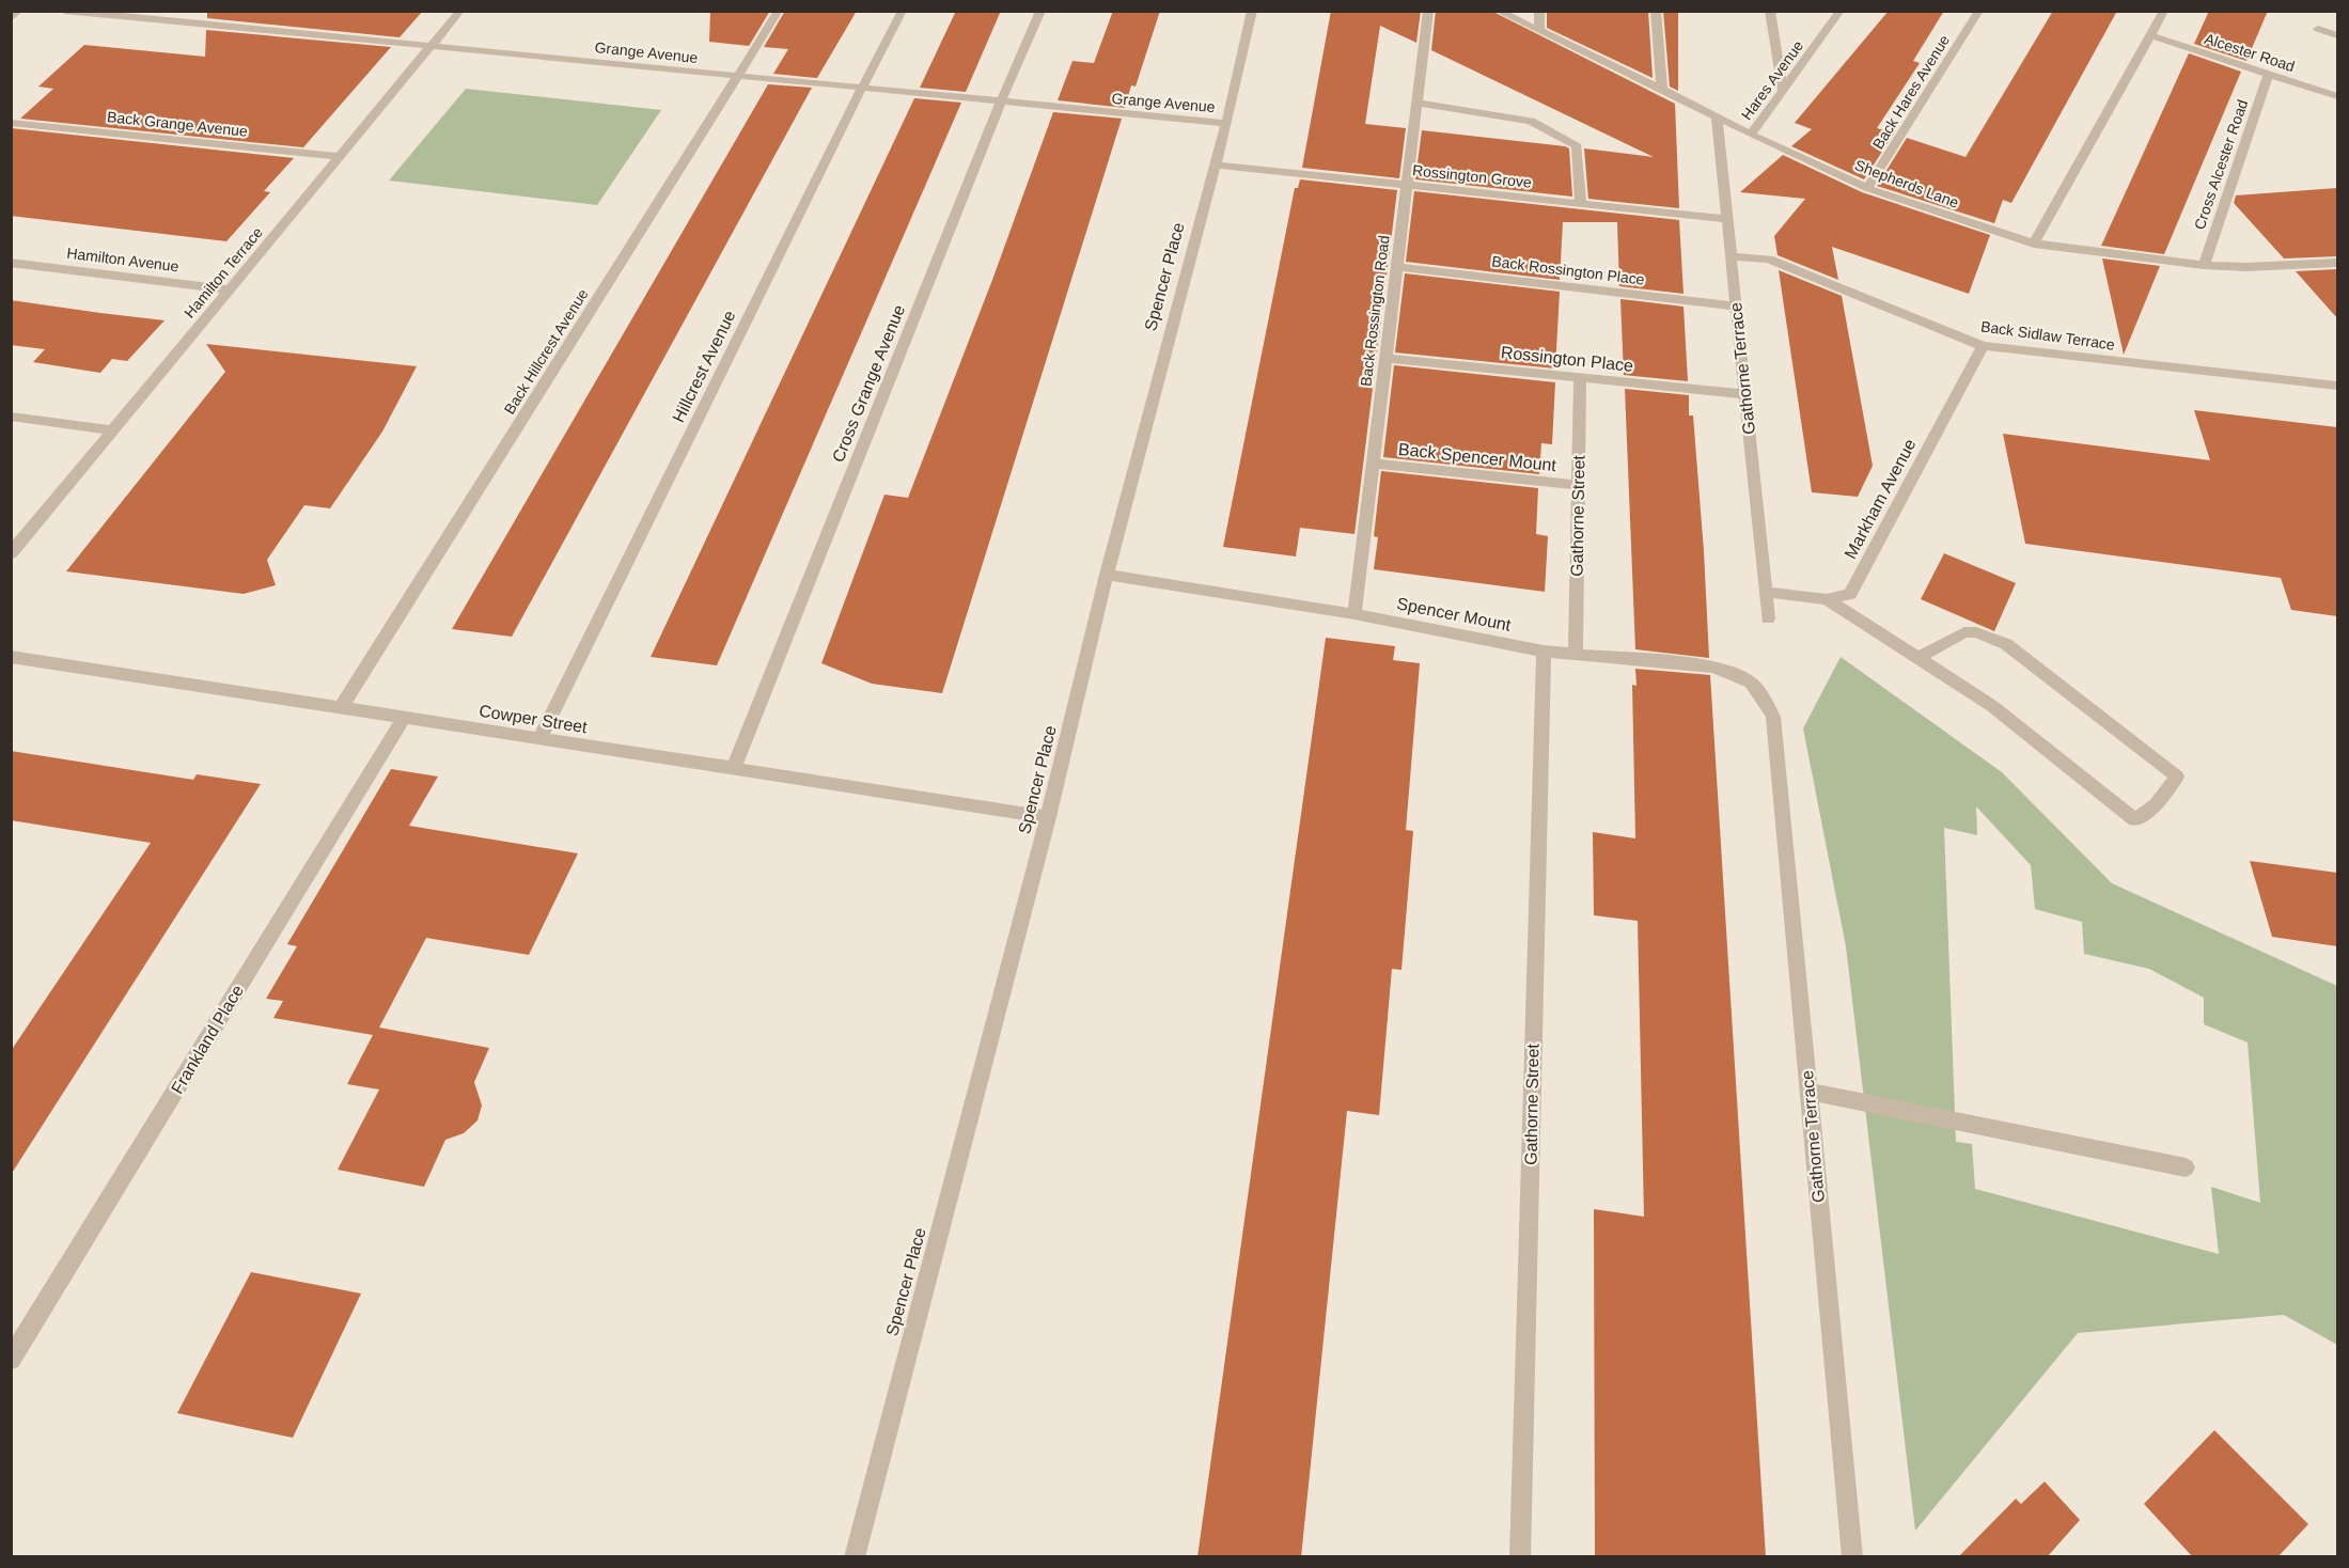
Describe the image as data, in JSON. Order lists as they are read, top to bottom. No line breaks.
{"streets":{"street":["Grange Avenue","Alcester Road","Hares Avenue","Back Hares Avenue","Back Grange Avenue","Cross Alcester Road","Rossington Grove","Shepherds Lane","Hamilton Avenue","Back Rossington Place","Hamilton Terrace","Spencer Place","Back Rossington Road","Back Sidlaw Terrace","Back Hillcrest Avenue","Rossington Place","Hillcrest Avenue","Gathorne Terrace","Cross Grange Avenue","Back Spencer Mount","Markham Avenue","Gathorne Street","Spencer Mount","Cowper Street","Frankland Place"]},"crossings":[["Grange Avenue","Hamilton Terrace"],["Grange Avenue","Spencer Place"],["Grange Avenue","Back Hillcrest Avenue"],["Grange Avenue","Hillcrest Avenue"],["Grange Avenue","Cross Grange Avenue"],["Alcester Road","Cross Alcester Road"],["Hares Avenue","Shepherds Lane"],["Back Hares Avenue","Shepherds Lane"],["Back Grange Avenue","Hamilton Terrace"],["Cross Alcester Road","Shepherds Lane"],["Rossington Grove","Spencer Place"],["Rossington Grove","Back Rossington Road"],["Rossington Grove","Gathorne Terrace"],["Shepherds Lane","Gathorne Terrace"],["Hamilton Avenue","Hamilton Terrace"],["Back Rossington Place","Back Rossington Road"],["Back Rossington Place","Gathorne Terrace"],["Spencer Place","Spencer Mount"],["Spencer Place","Cowper Street"],["Back Rossington Road","Rossington Place"],["Back Rossington Road","Back Spencer Mount"],["Back Rossington Road","Spencer Mount"],["Back Sidlaw Terrace","Gathorne Terrace"],["Back Sidlaw Terrace","Markham Avenue"],["Back Hillcrest Avenue","Cowper Street"],["Rossington Place","Gathorne Terrace"],["Rossington Place","Gathorne Street"],["Hillcrest Avenue","Cowper Street"],["Gathorne Terrace","Spencer Mount"],["Cross Grange Avenue","Cowper Street"],["Back Spencer Mount","Gathorne Street"],["Gathorne Street","Spencer Mount"],["Cowper Street","Frankland Place"]]}
